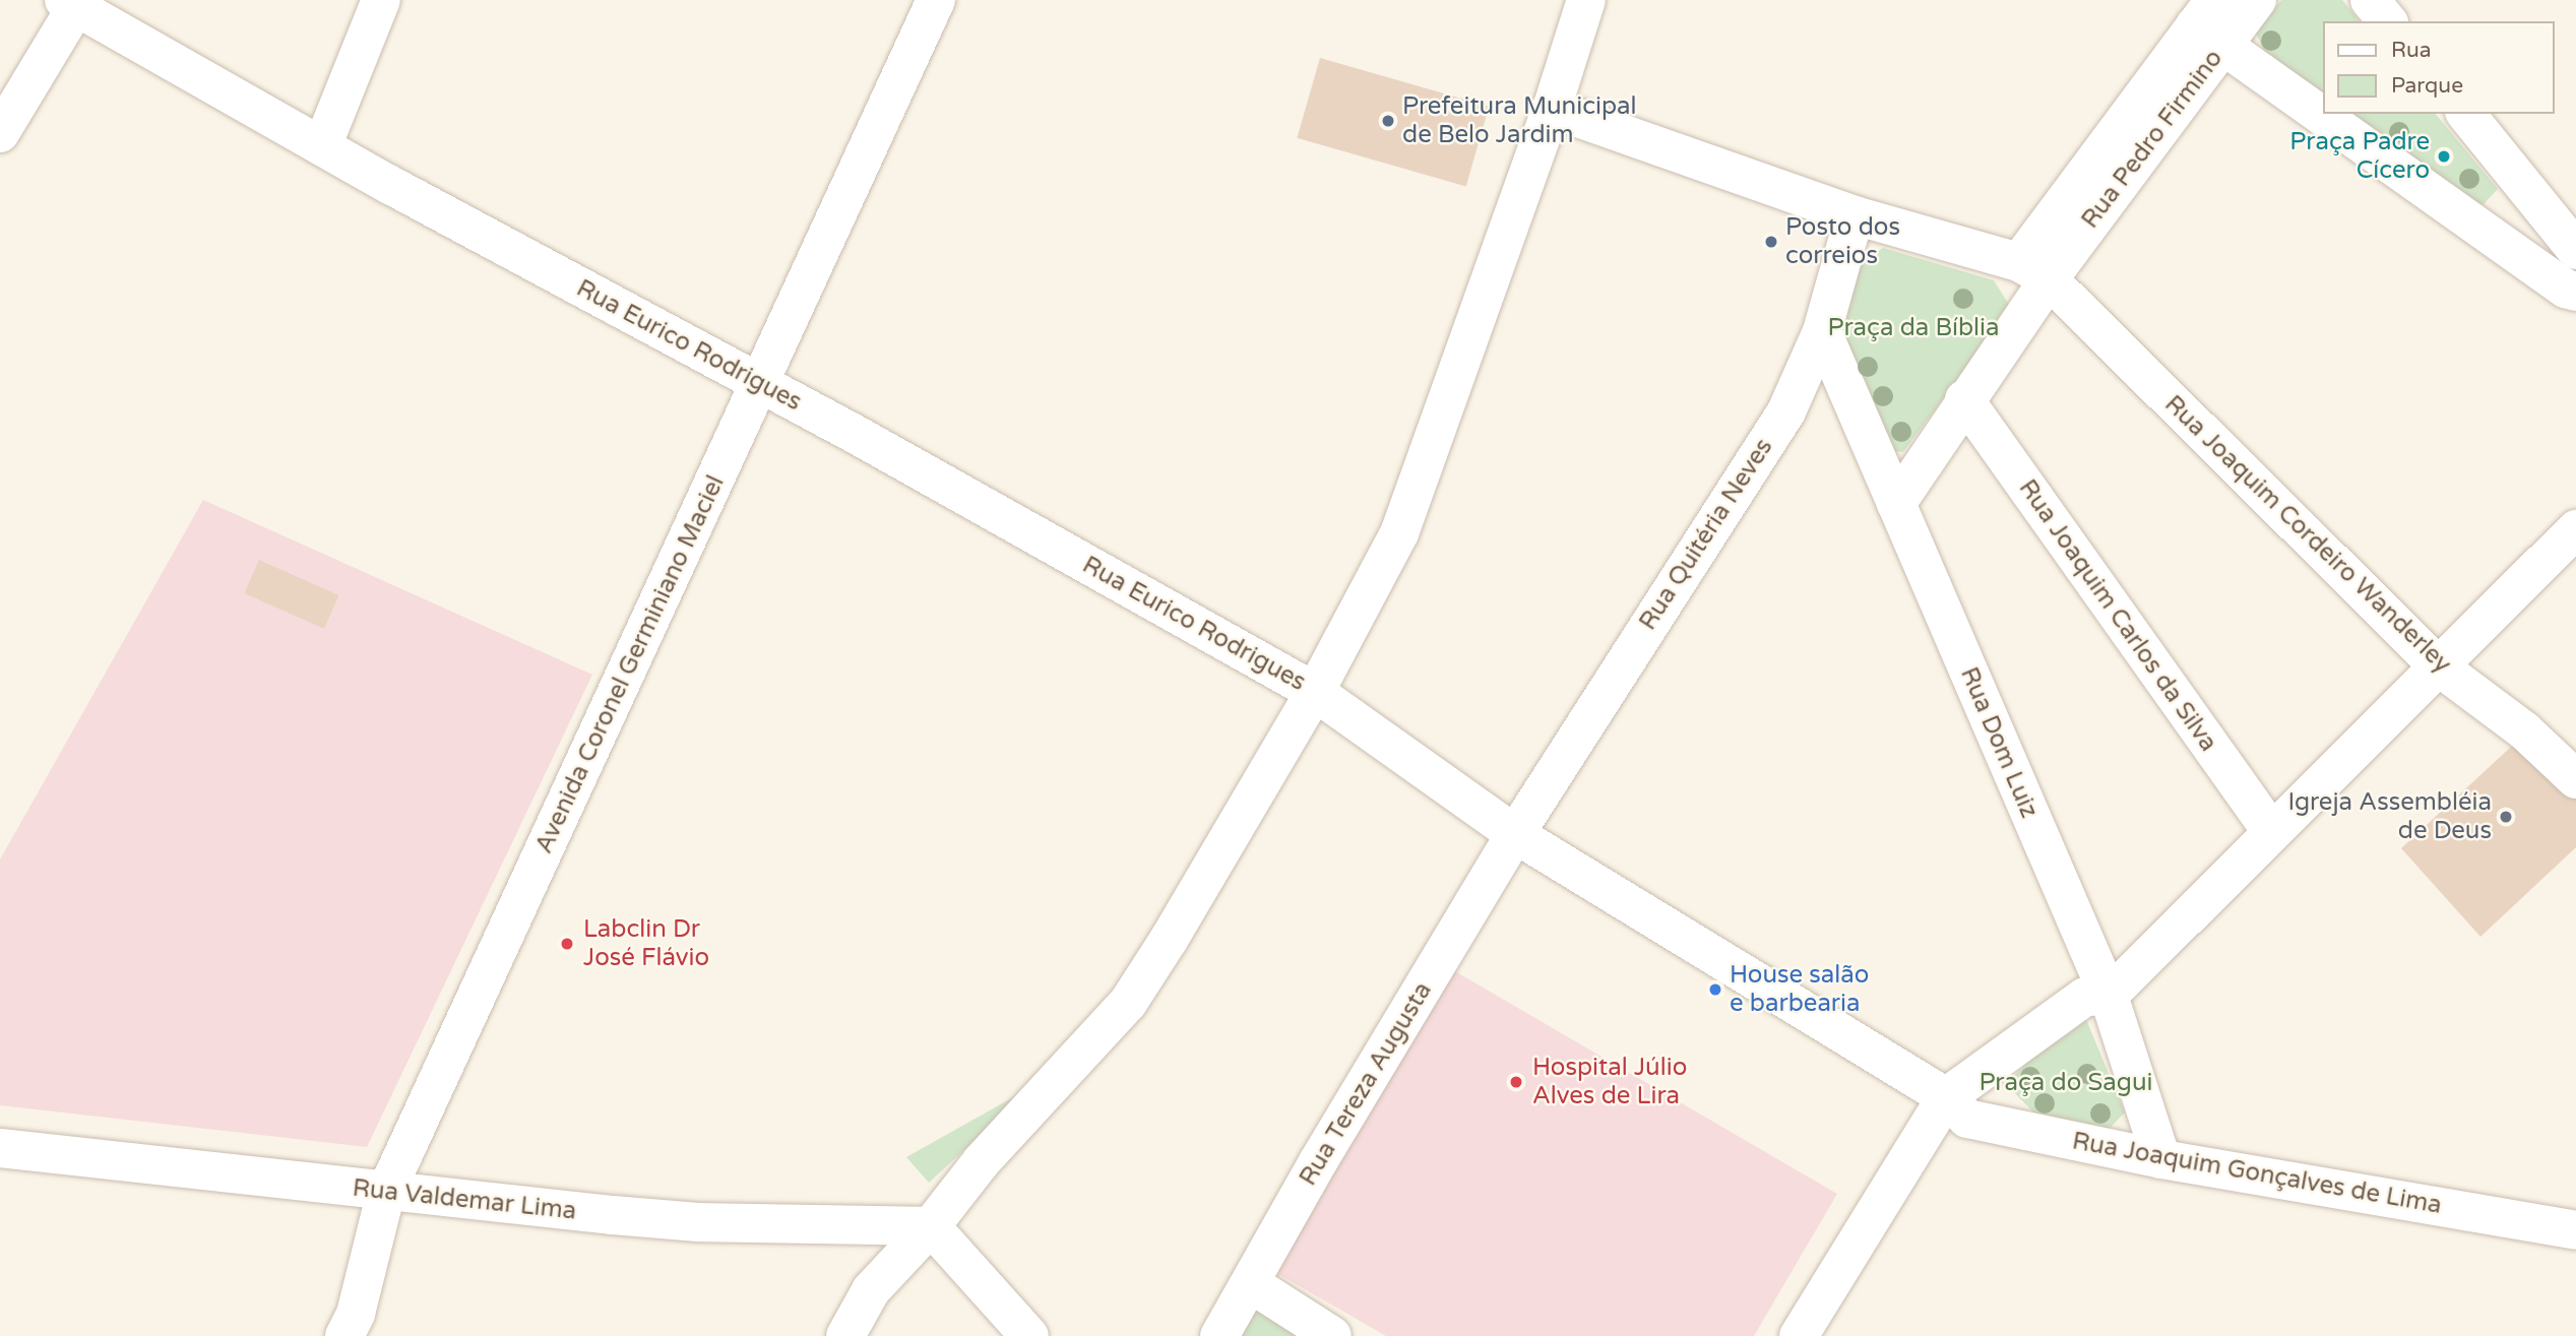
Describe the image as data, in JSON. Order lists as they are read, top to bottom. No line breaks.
{"streets":{"street":["Rua Pedro Firmino","Rua Eurico Rodrigues","Rua Quitéria Neves","Rua Joaquim Cordeiro Wanderley","Rua Joaquim Carlos da Silva","Avenida Coronel Germiniano Maciel","Rua Dom Luiz","Rua Tereza Augusta","Rua Joaquim Gonçalves de Lima","Rua Valdemar Lima"]},"crossings":[["Rua Pedro Firmino","Rua Joaquim Cordeiro Wanderley"],["Rua Pedro Firmino","Rua Joaquim Carlos da Silva"],["Rua Pedro Firmino","Rua Dom Luiz"],["Rua Eurico Rodrigues","Rua Quitéria Neves"],["Rua Eurico Rodrigues","Avenida Coronel Germiniano Maciel"],["Rua Eurico Rodrigues","Rua Tereza Augusta"],["Rua Eurico Rodrigues","Rua Joaquim Gonçalves de Lima"],["Rua Quitéria Neves","Rua Dom Luiz"],["Rua Quitéria Neves","Rua Tereza Augusta"],["Rua Quitéria Neves","Rua Joaquim Gonçalves de Lima"],["Avenida Coronel Germiniano Maciel","Rua Valdemar Lima"],["Rua Dom Luiz","Rua Joaquim Gonçalves de Lima"],["Rua Tereza Augusta","Rua Joaquim Gonçalves de Lima"]],"parks":["Praça da Bíblia","Praça do Sagui"],"places":["Prefeitura Municipal de Belo Jardim","Praça Padre Cícero","Posto dos correios","Igreja Assembléia de Deus","Labclin Dr José Flávio","House salão e barbearia","Hospital Júlio Alves de Lira"],"legend":["Rua","Parque"]}
